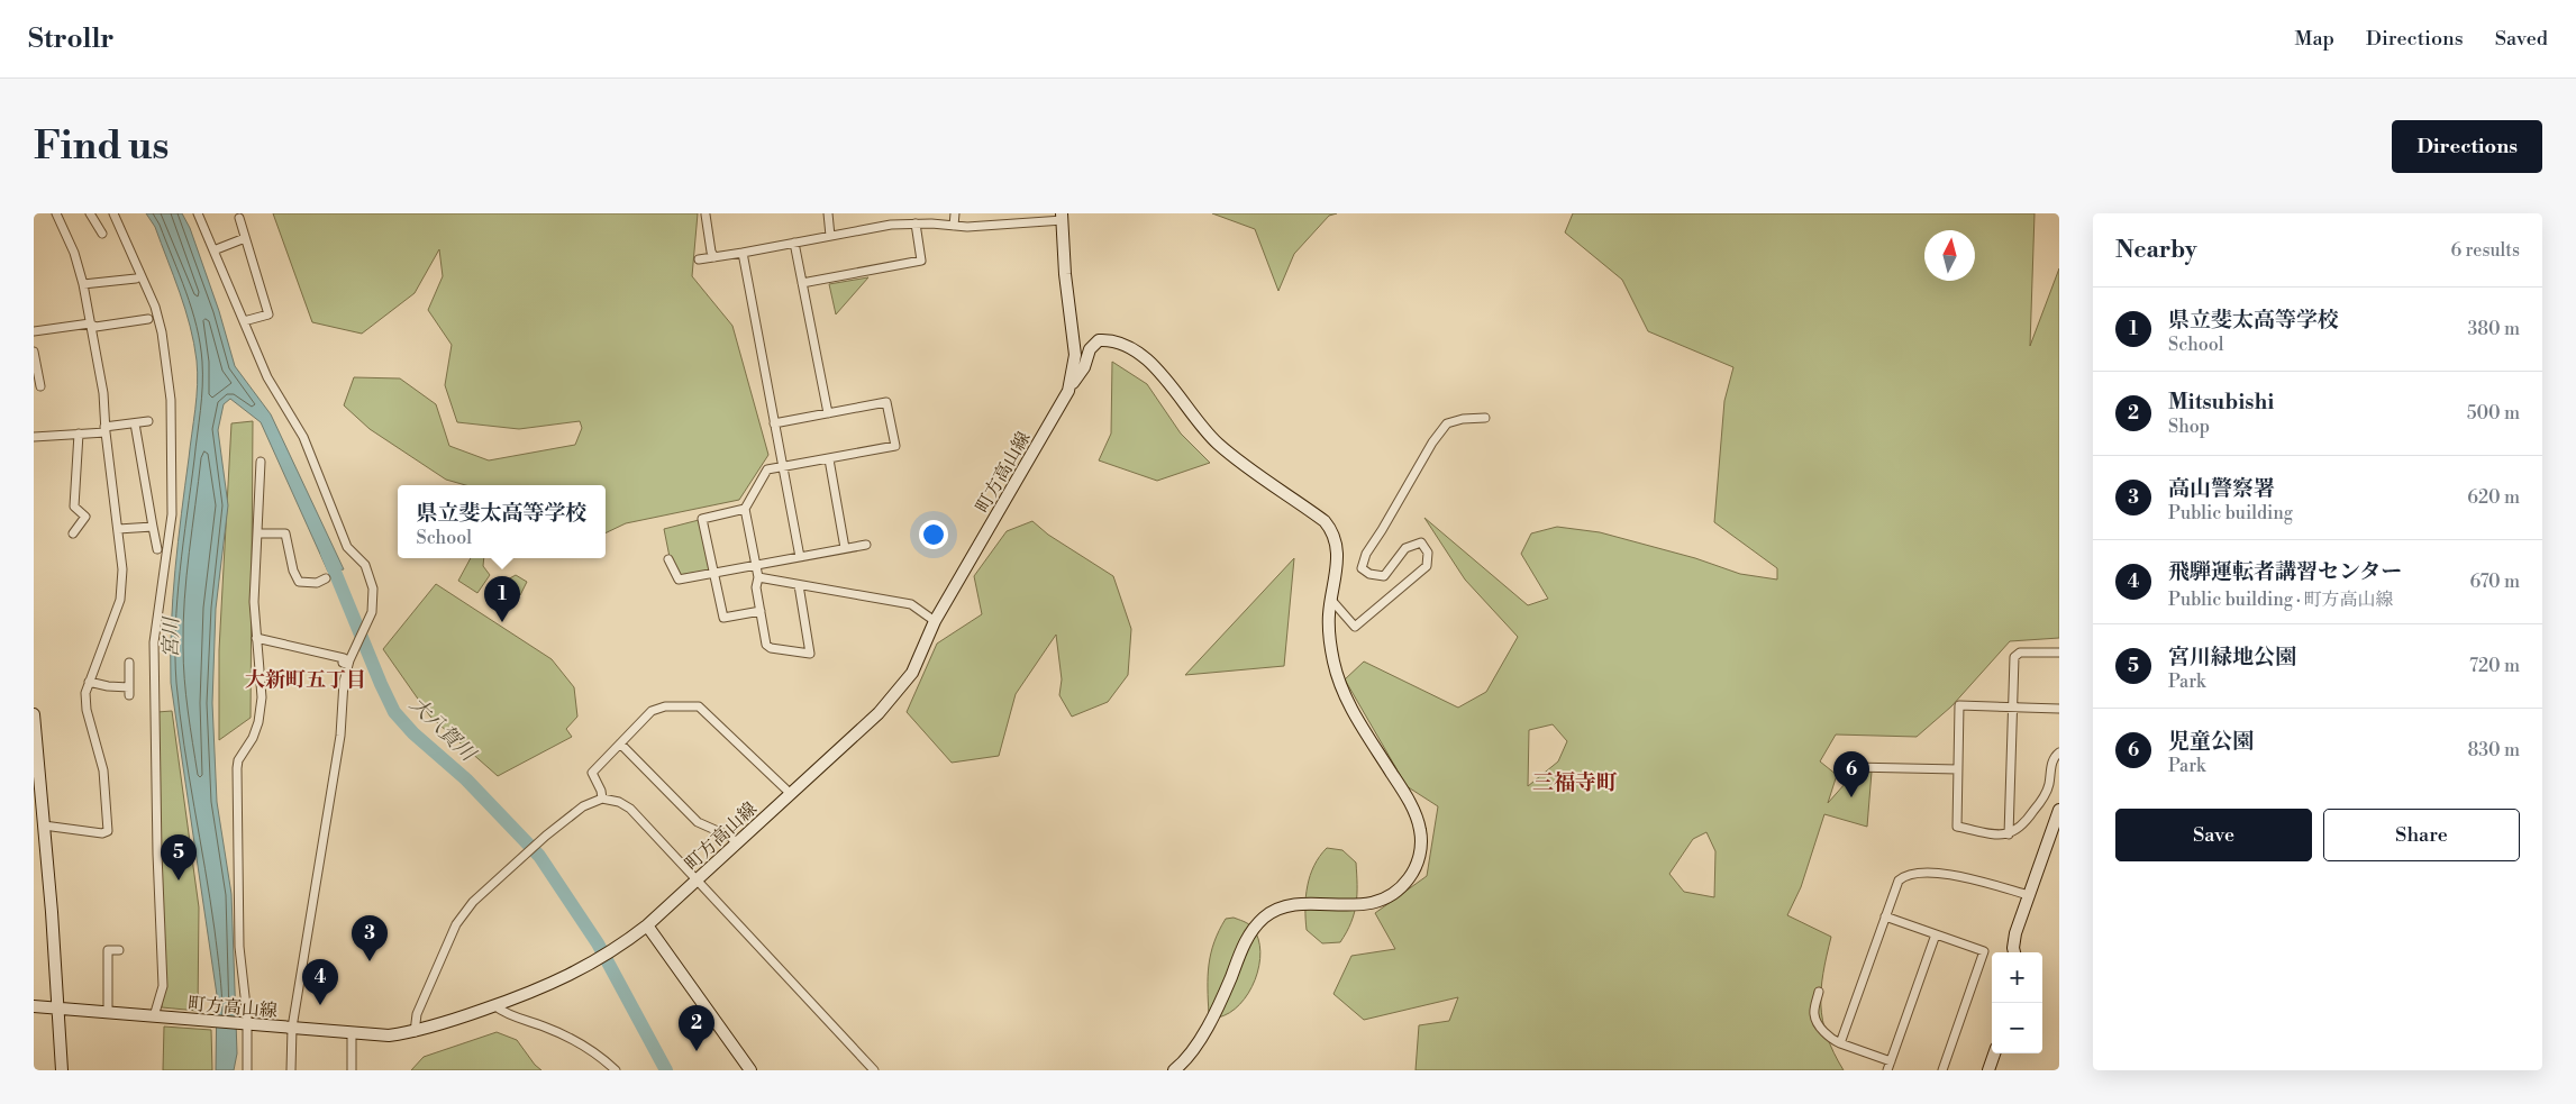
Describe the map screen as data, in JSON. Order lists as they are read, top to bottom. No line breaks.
{"streets":{"main road":["町方高山線"]},"districts":["大新町五丁目","三福寺町"],"water":["宮川","大八賀川"],"north":"top","page":{"header":"Strollr","nav":["Map","Directions","Saved"],"buttons":["Directions",["Save","Share"]],"title":"Find us","heading":["Nearby","6 results"],"list":[{"mark":"1","name":"県立斐太高等学校","note":"School","value":"380 m"},{"mark":"2","name":"Mitsubishi","note":"Shop","value":"500 m"},{"mark":"3","name":"高山警察署","note":"Public building","value":"620 m"},{"mark":"4","name":"飛騨運転者講習センター","note":"Public building · 町方高山線","value":"670 m"},{"mark":"5","name":"宮川緑地公園","note":"Park","value":"720 m"},{"mark":"6","name":"児童公園","note":"Park","value":"830 m"}],"popup":["県立斐太高等学校","School"],"pins":["1","6","5","3","4","2"],"map_buttons":["+","−"]}}
